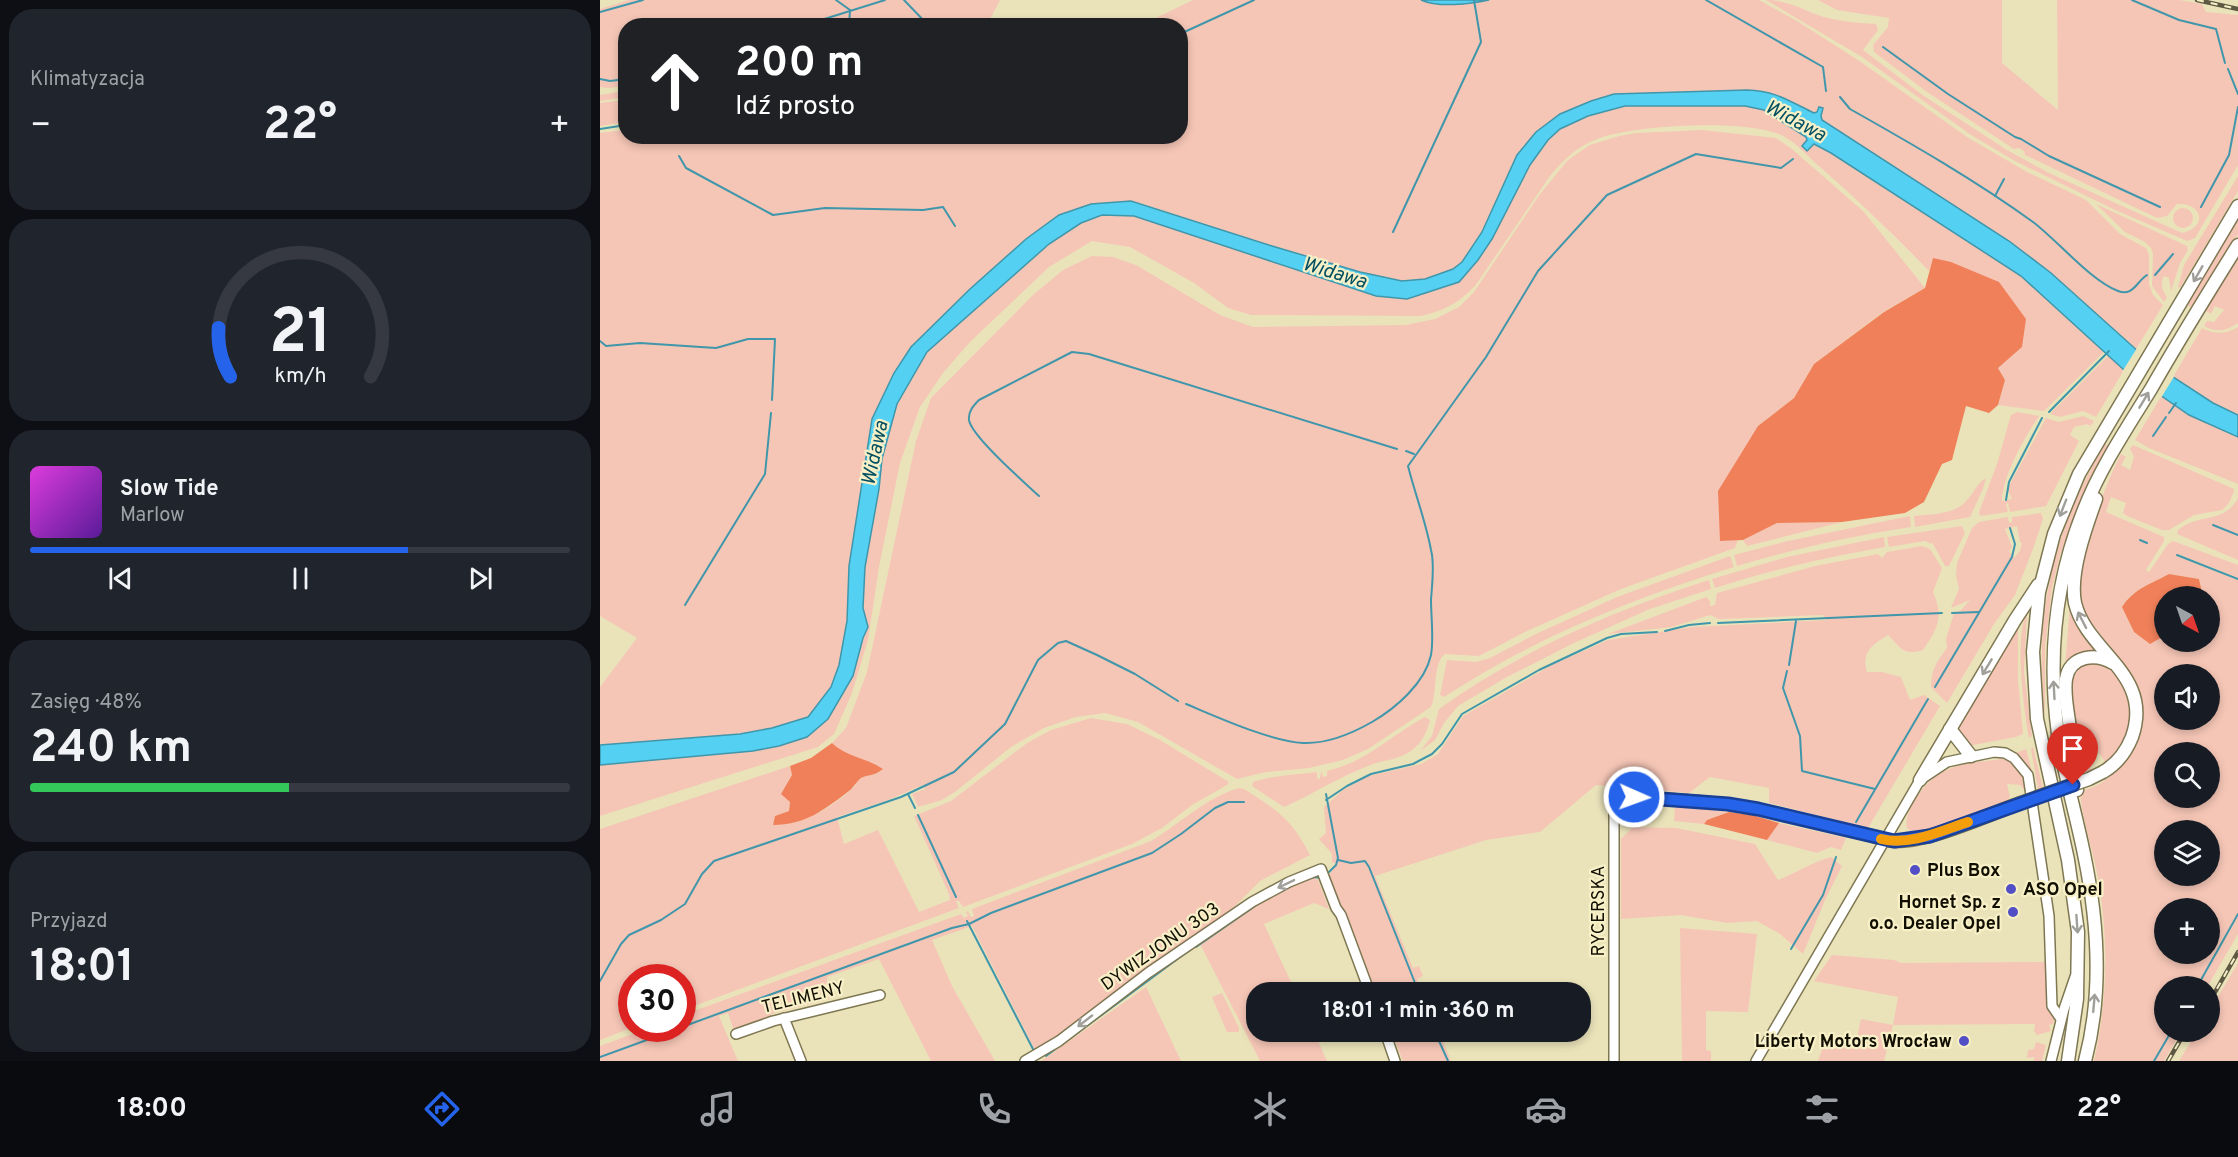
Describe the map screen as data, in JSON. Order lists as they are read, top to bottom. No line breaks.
{"streets":{"street":["RYCERSKA","DYWIZJONU 303","TELIMENY"]},"water":["Widawa"],"places":["Plus Box","ASO Opel","Hornet Sp. z o.o. Dealer Opel","Liberty Motors Wrocław"],"north":"bottom right","page":{"tile":["Klimatyzacja",["Zasięg · 48%","240 km"],["Przyjazd","18:01"]],"turn":["200 m","Idź prosto"],"heat":["−","22°","+"],"song":["Slow Tide","Marlow"],"map_buttons":["+","−"],"limit":"30","trip":"18:01 · 1 min · 360 m","tabs":["18:00","22°"],"gauge":["21","km/h"]}}
